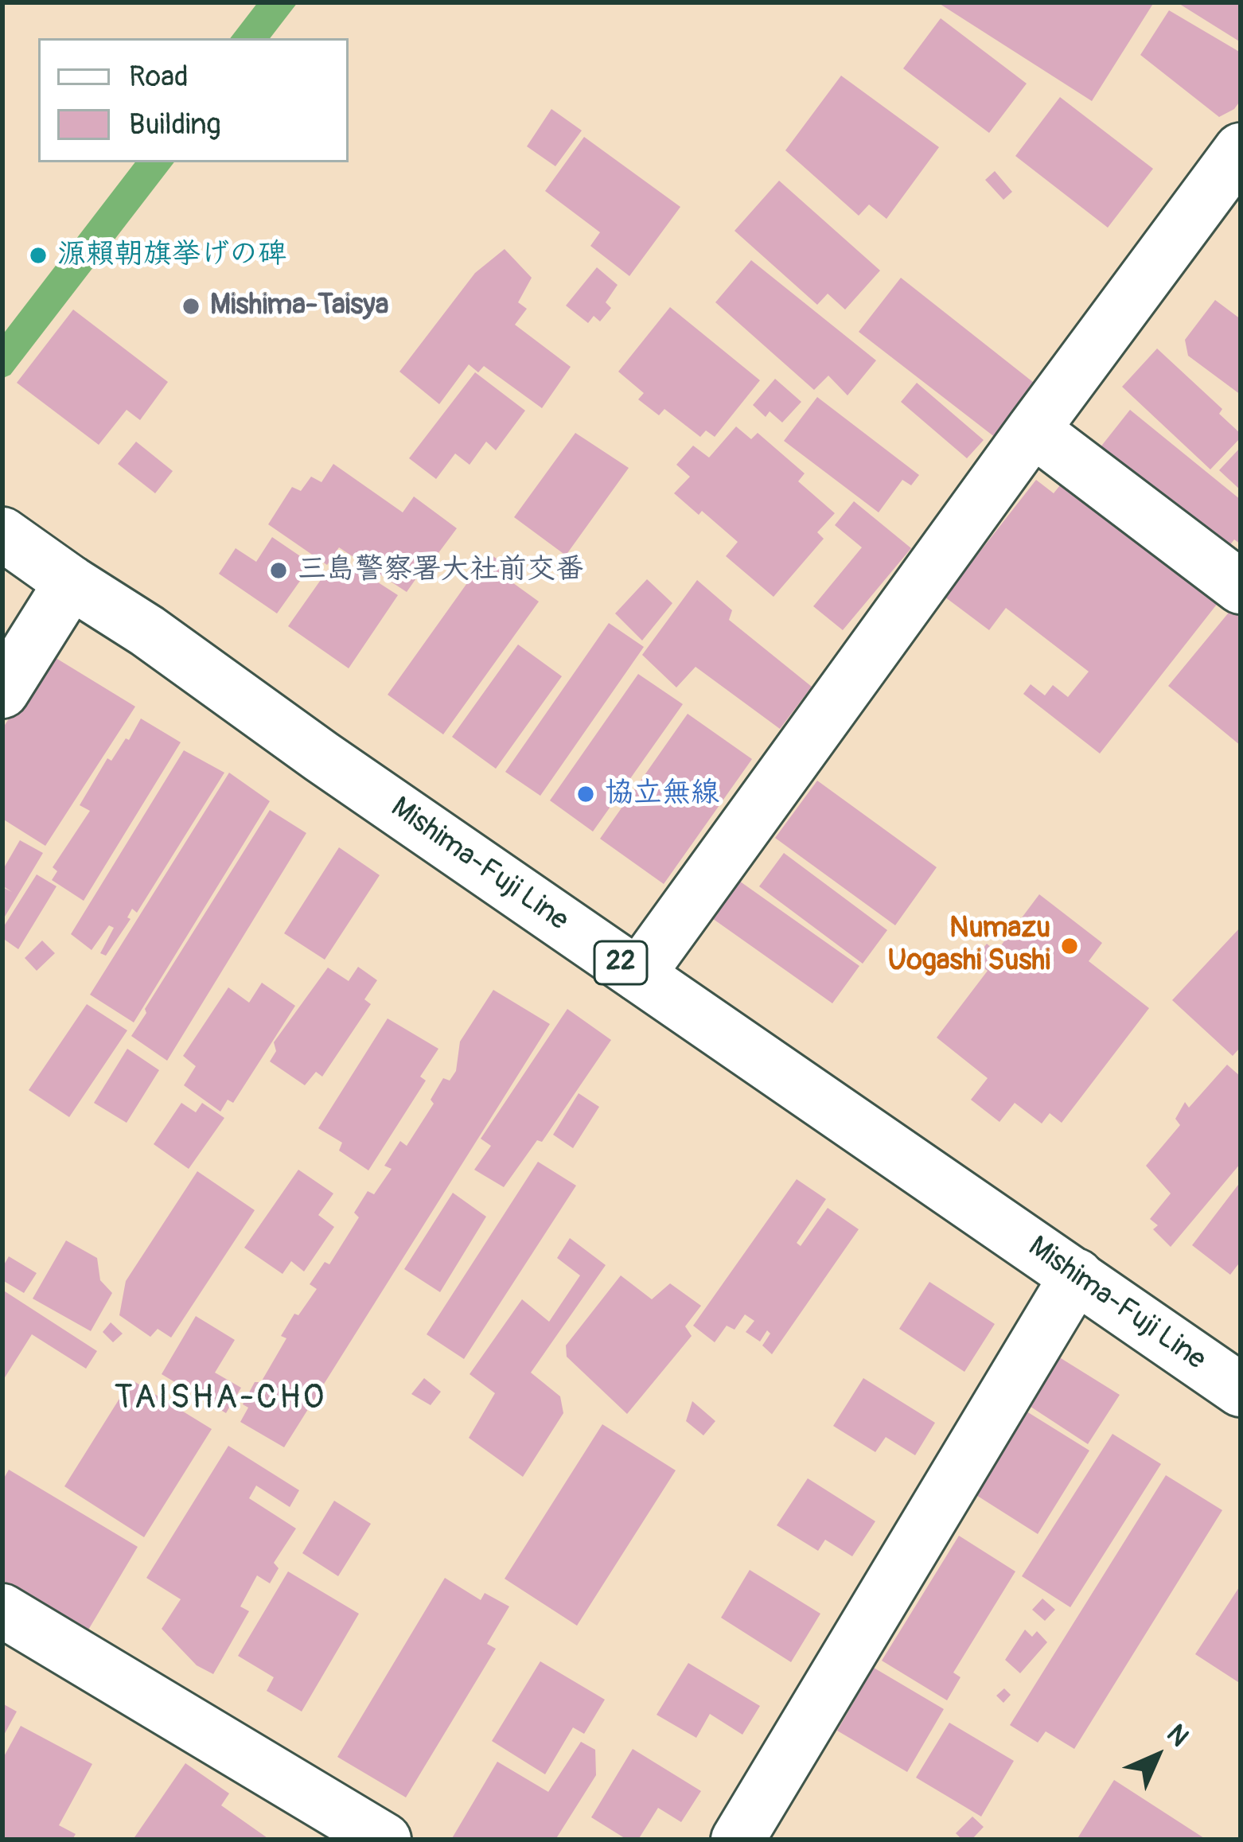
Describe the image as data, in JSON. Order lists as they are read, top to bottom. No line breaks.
{"streets":{"street":["Mishima-Fuji Line","22"]},"districts":["TAISHA-CHO"],"places":["源賴朝旗挙げの碑","Mishima-Taisya","三島警察署大社前交番","協立無線","Numazu Uogashi Sushi"],"legend":["Road","Building"],"north":"top right"}
